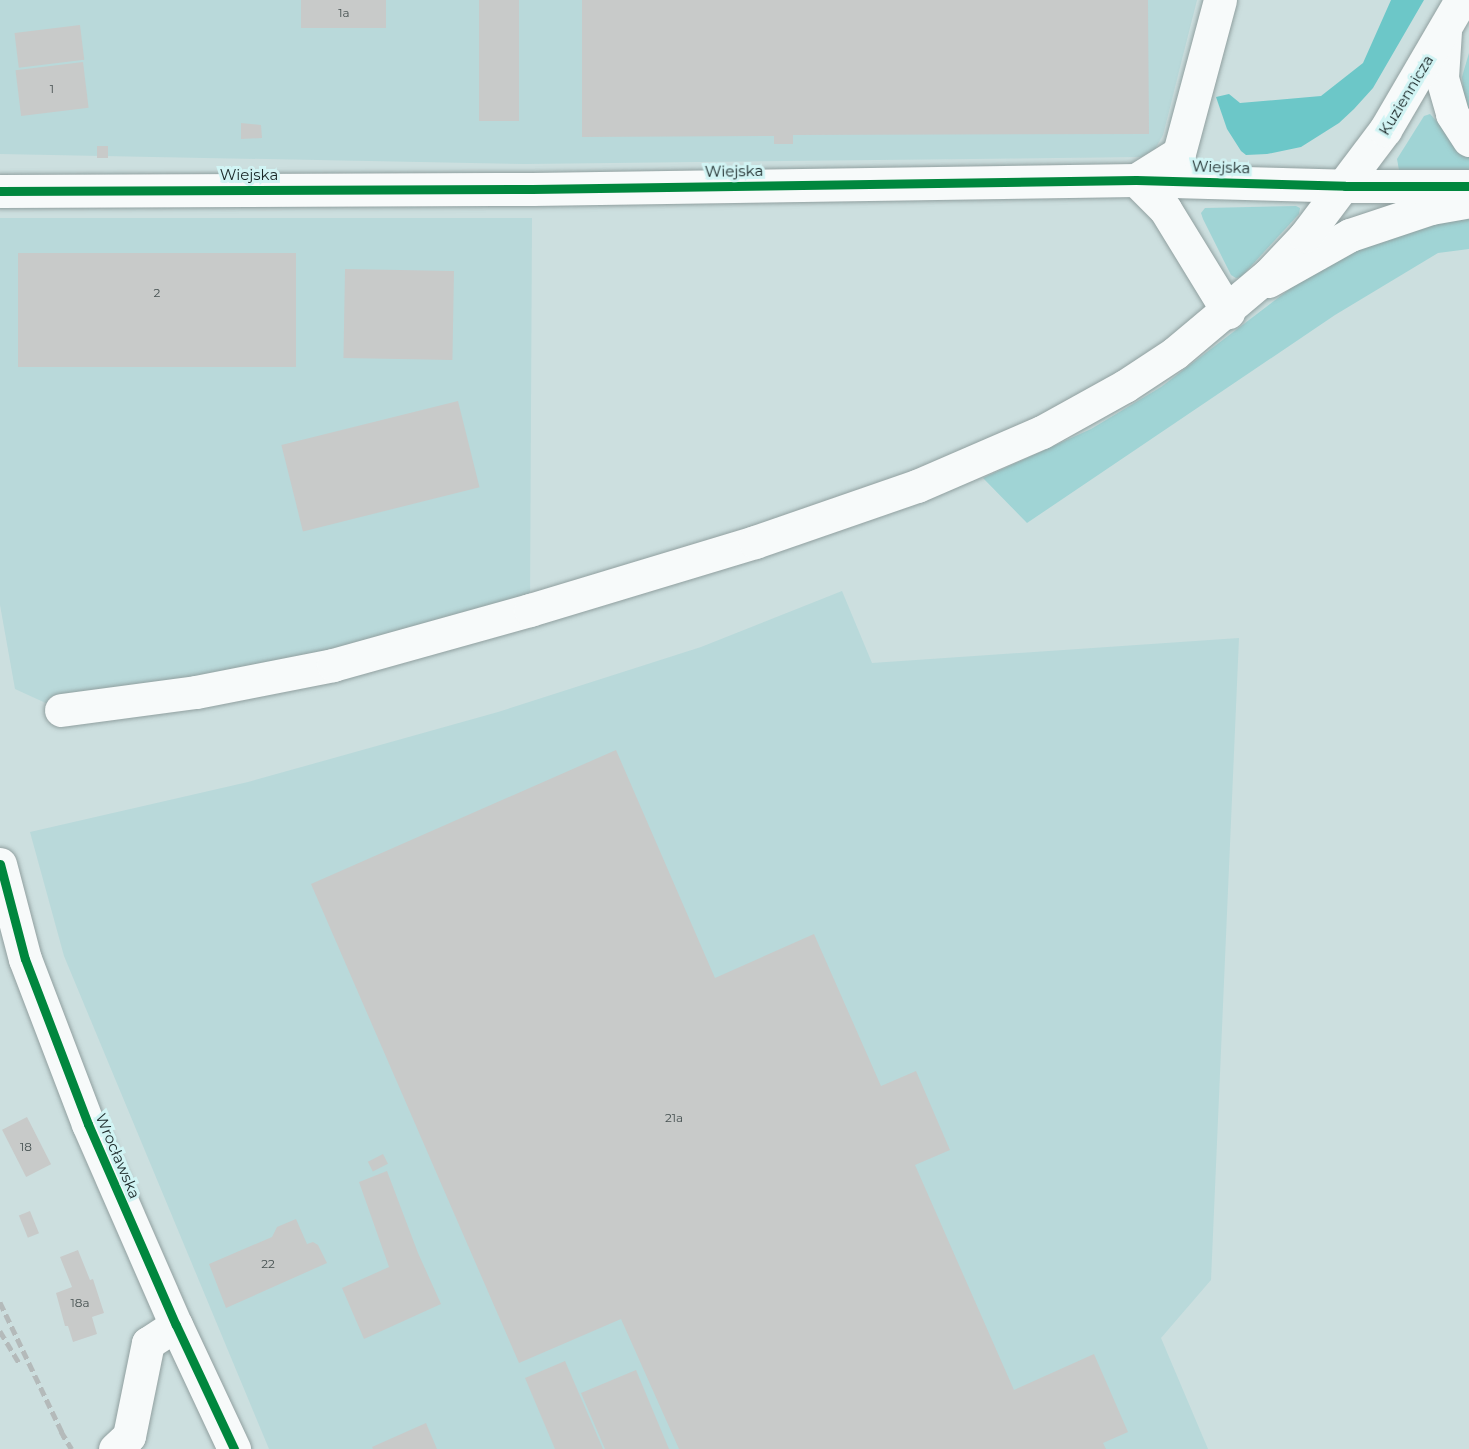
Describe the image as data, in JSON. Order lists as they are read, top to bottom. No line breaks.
{"streets":{"street":["Kuziennicza","Wiejska","Wrocławska"]},"crossings":[["Kuziennicza","Wiejska"]],"house_numbers":["1a","1","2","21a","18","22","18a"]}
